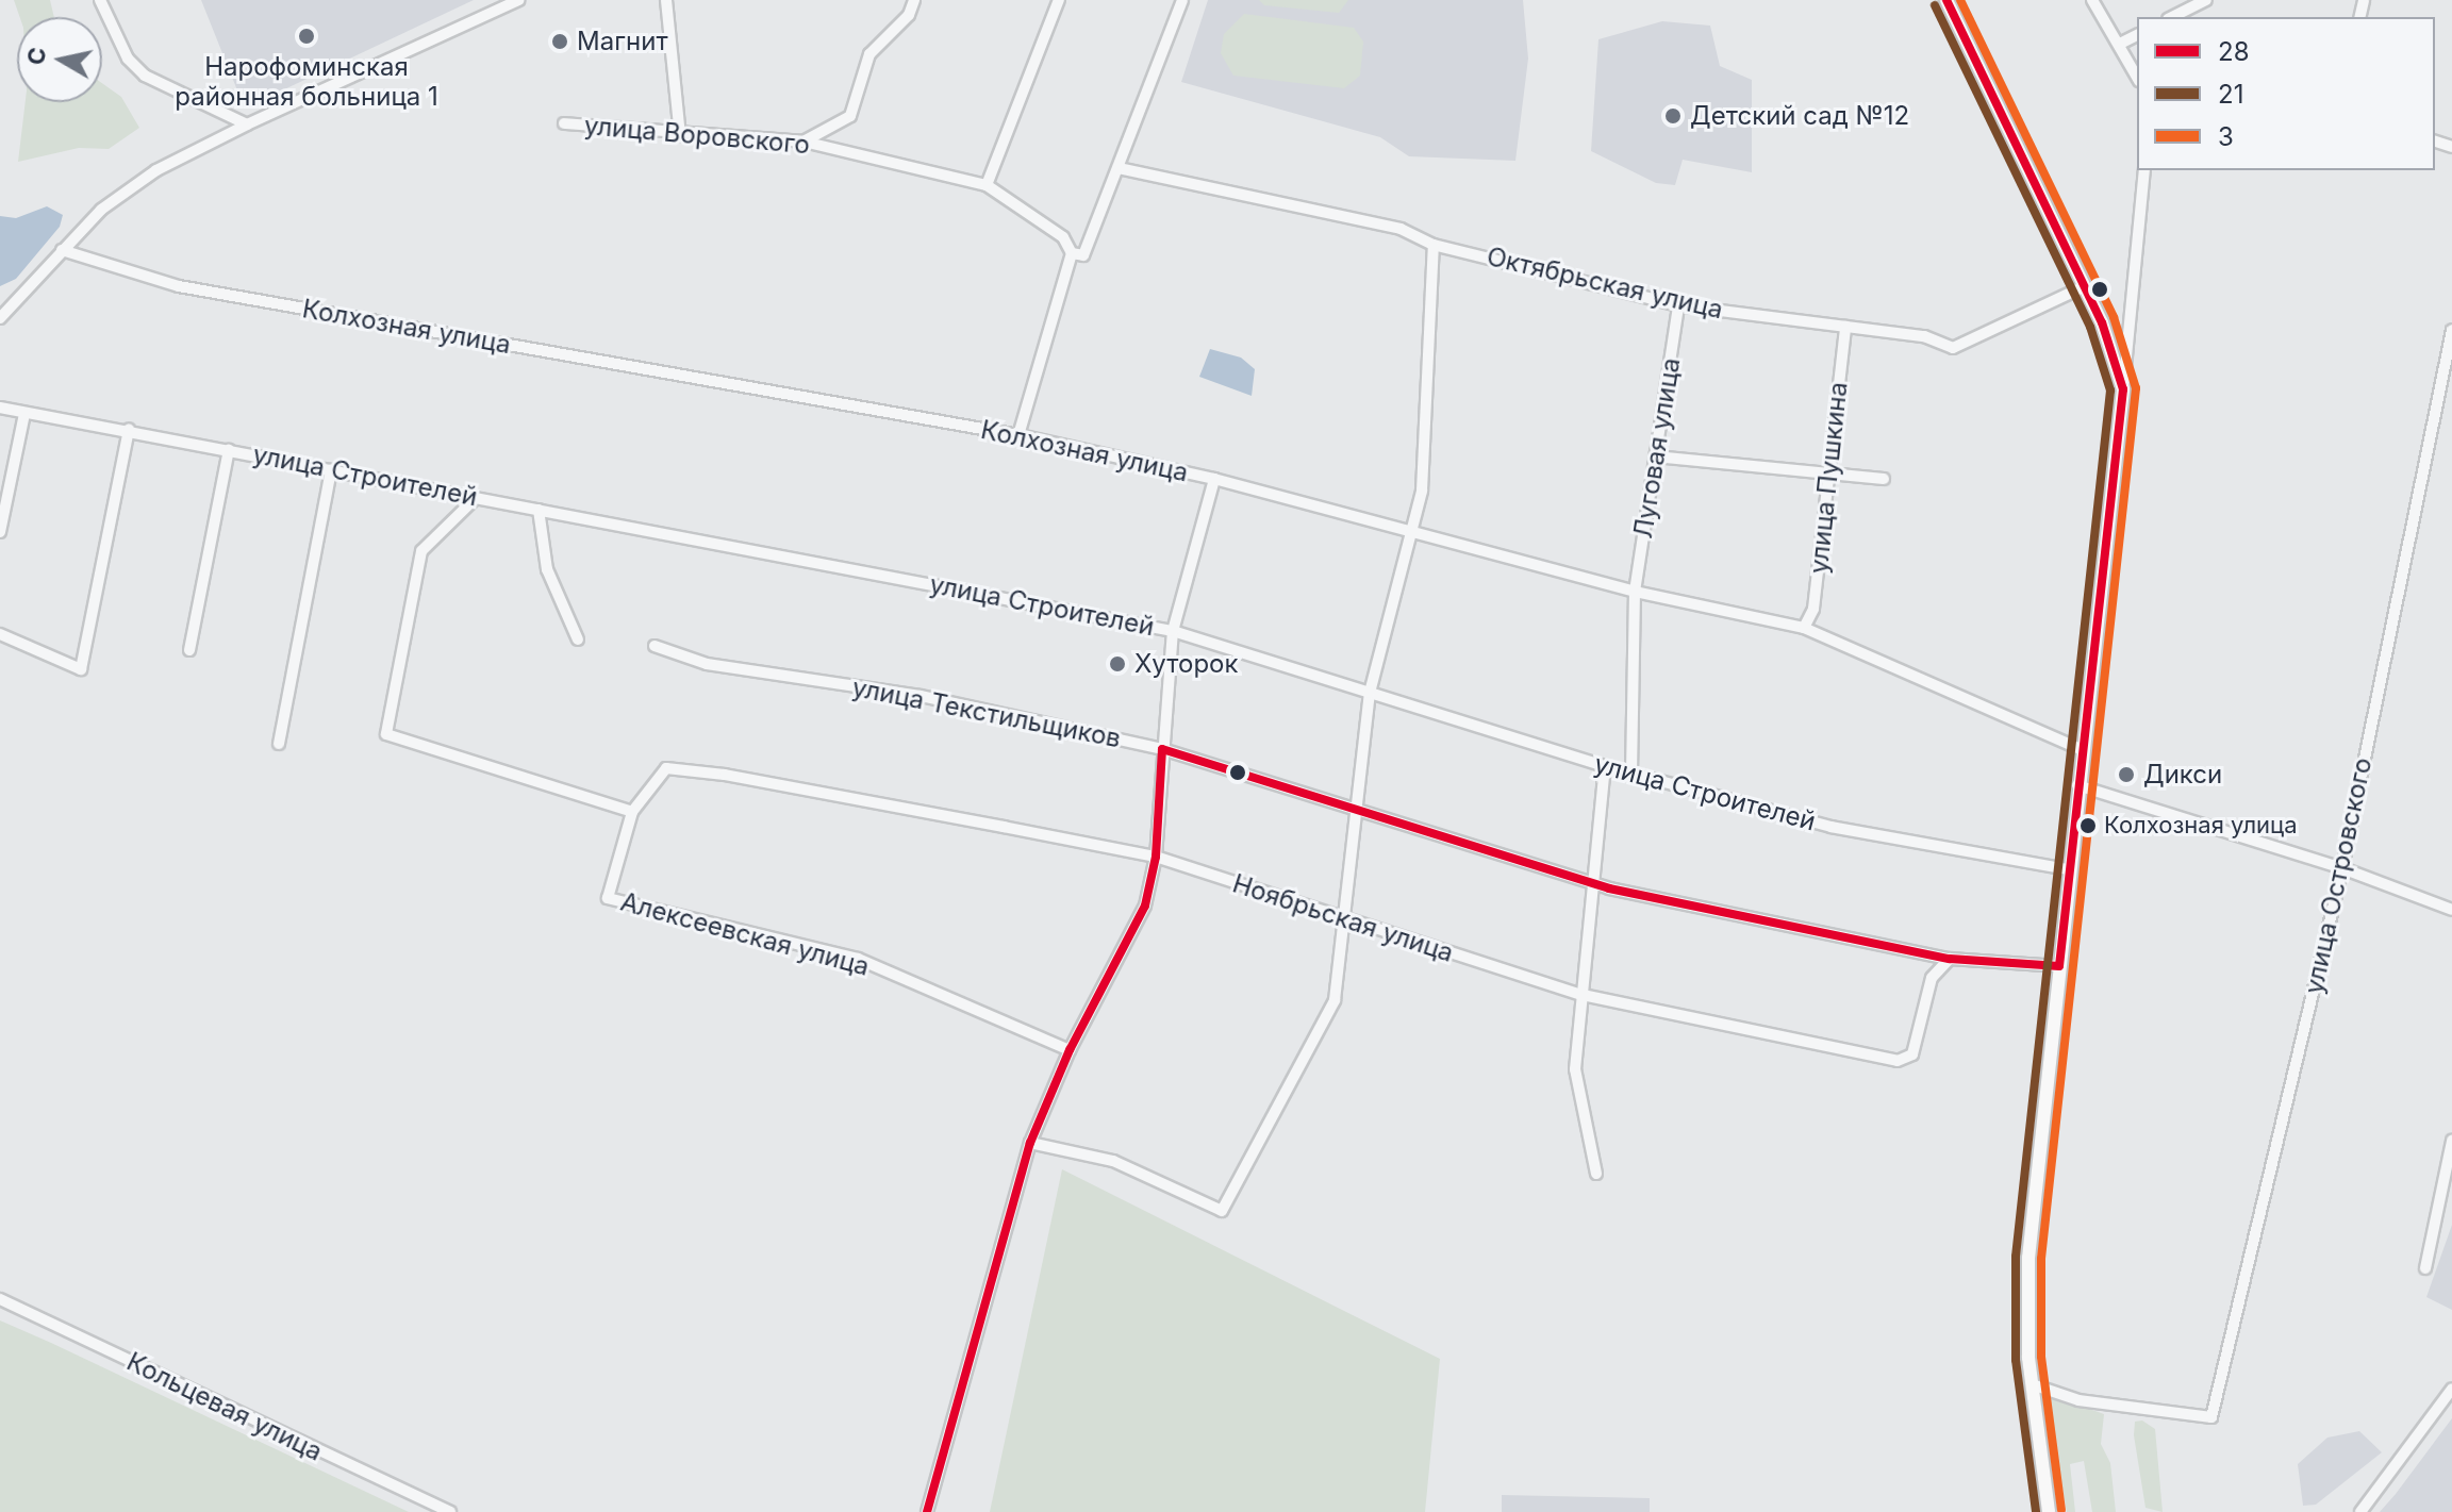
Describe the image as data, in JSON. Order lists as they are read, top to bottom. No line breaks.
{"streets":{"street":["улица Воровского","Октябрьская улица","Колхозная улица","Луговая улица","улица Строителей","улица Пушкина","улица Текстильщиков","улица Островского","Ноябрьская улица","Алексеевская улица","Кольцевая улица"]},"crossings":[["Октябрьская улица","Луговая улица"],["Октябрьская улица","улица Пушкина"],["Колхозная улица","Луговая улица"],["Колхозная улица","улица Пушкина"],["Луговая улица","улица Строителей"],["улица Текстильщиков","Ноябрьская улица"],["Ноябрьская улица","Алексеевская улица"]],"places":["Нарофоминская районная больница 1","Магнит","Детский сад №12","Хуторок","Дикси","Колхозная улица"],"lines":["transit line 28","transit line 3","transit line 21"],"legend":["28","21","3"],"north":"left"}
